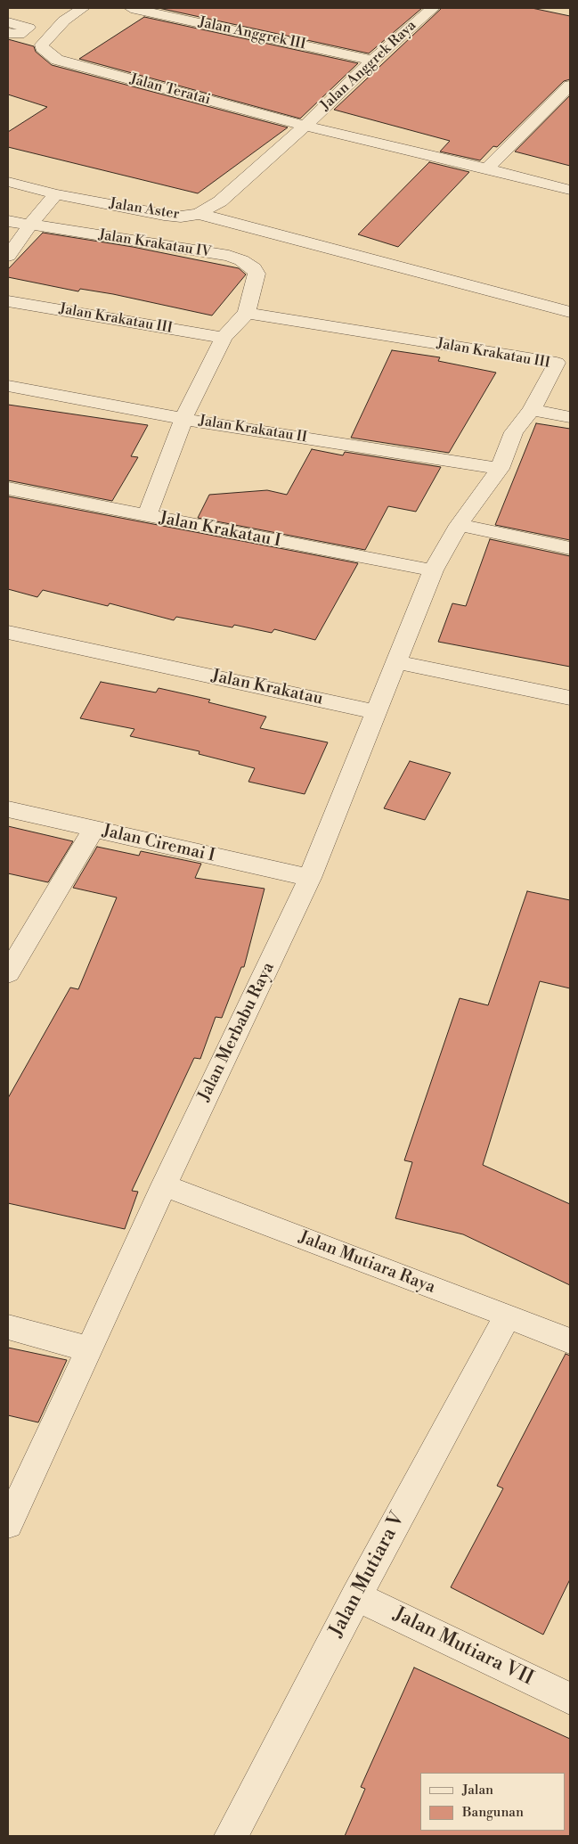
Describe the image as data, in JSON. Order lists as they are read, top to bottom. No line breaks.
{"streets":{"street":["Jalan Anggrek III","Jalan Anggrek Raya","Jalan Teratai","Jalan Aster","Jalan Krakatau IV","Jalan Krakatau III","Jalan Krakatau II","Jalan Krakatau I","Jalan Krakatau","Jalan Ciremai I","Jalan Merbabu Raya","Jalan Mutiara Raya","Jalan Mutiara V","Jalan Mutiara VII"]},"crossings":[["Jalan Anggrek III","Jalan Anggrek Raya"],["Jalan Anggrek Raya","Jalan Teratai"],["Jalan Anggrek Raya","Jalan Aster"],["Jalan Teratai","Jalan Aster"],["Jalan Krakatau IV","Jalan Krakatau III"],["Jalan Krakatau III","Jalan Krakatau II"],["Jalan Krakatau III","Jalan Krakatau I"],["Jalan Krakatau","Jalan Merbabu Raya"],["Jalan Ciremai I","Jalan Merbabu Raya"],["Jalan Merbabu Raya","Jalan Mutiara Raya"],["Jalan Mutiara Raya","Jalan Mutiara V"],["Jalan Mutiara V","Jalan Mutiara VII"]],"legend":["Jalan","Bangunan"]}
